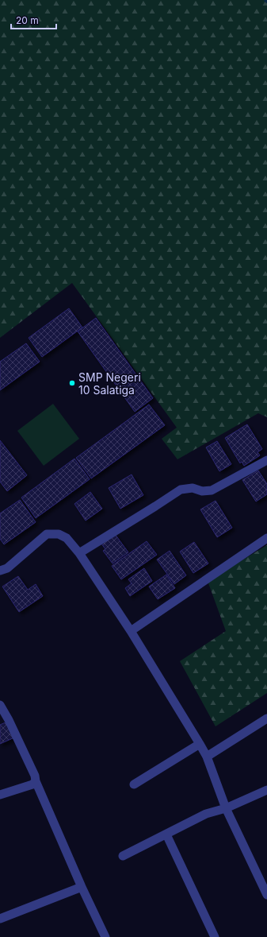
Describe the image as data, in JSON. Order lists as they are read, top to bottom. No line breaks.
{"places":["SMP Negeri 10 Salatiga"],"scale_bar":"20 m"}
